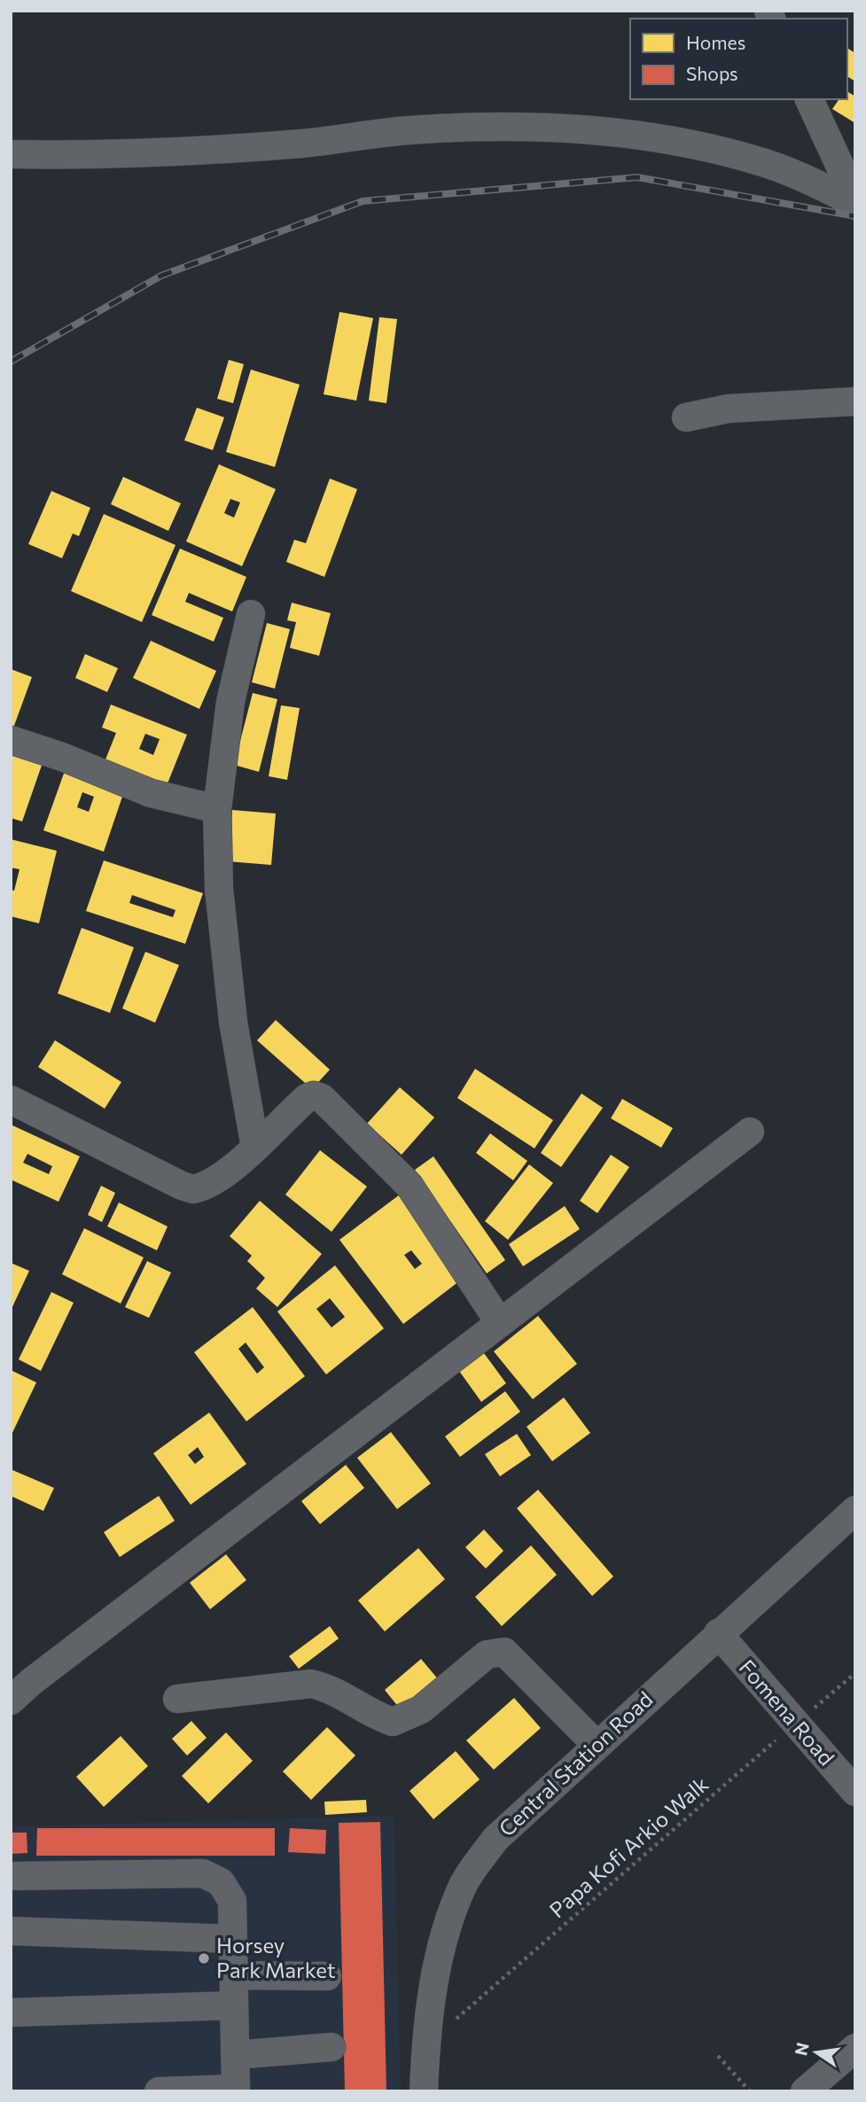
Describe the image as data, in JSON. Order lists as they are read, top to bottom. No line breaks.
{"streets":{"street":["Fomena Road","Central Station Road"],"path":["Papa Kofi Arkio Walk"]},"crossings":[["Fomena Road","Central Station Road"],["Fomena Road","Papa Kofi Arkio Walk"],["Central Station Road","Papa Kofi Arkio Walk"]],"places":["Horsey Park Market"],"legend":["Homes","Shops"],"north":"left"}
